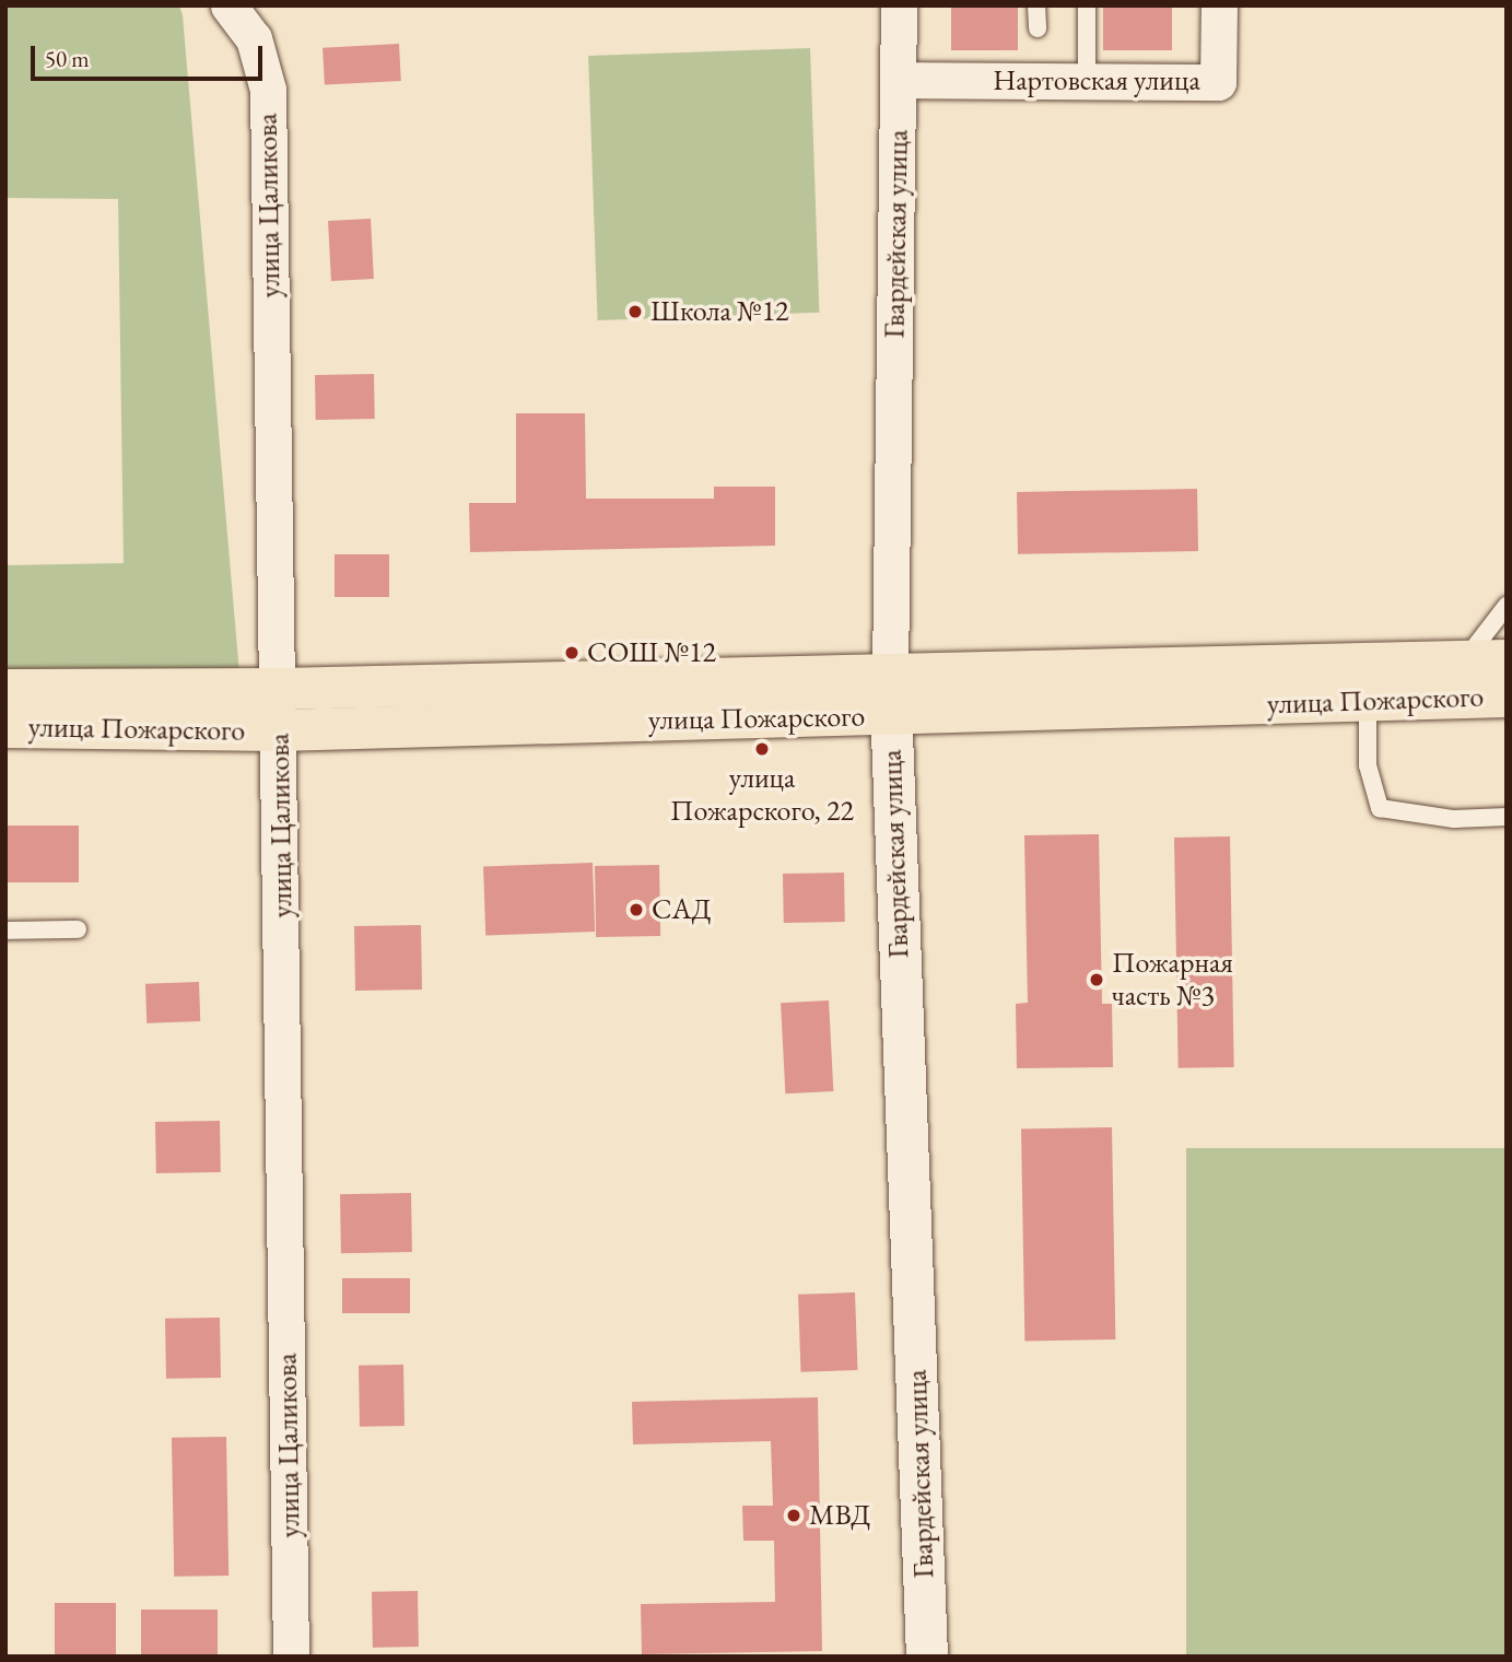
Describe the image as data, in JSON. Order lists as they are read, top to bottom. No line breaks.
{"streets":{"main road":["улица Пожарского"],"street":["Нартовская улица","улица Цаликова","Гвардейская улица"]},"crossings":[["Нартовская улица","Гвардейская улица"],["улица Цаликова","улица Пожарского"],["Гвардейская улица","улица Пожарского"]],"places":["Школа №12","СОШ №12","улица Пожарского, 22","САД","Пожарная часть №3","МВД"],"scale_bar":"50 m"}
